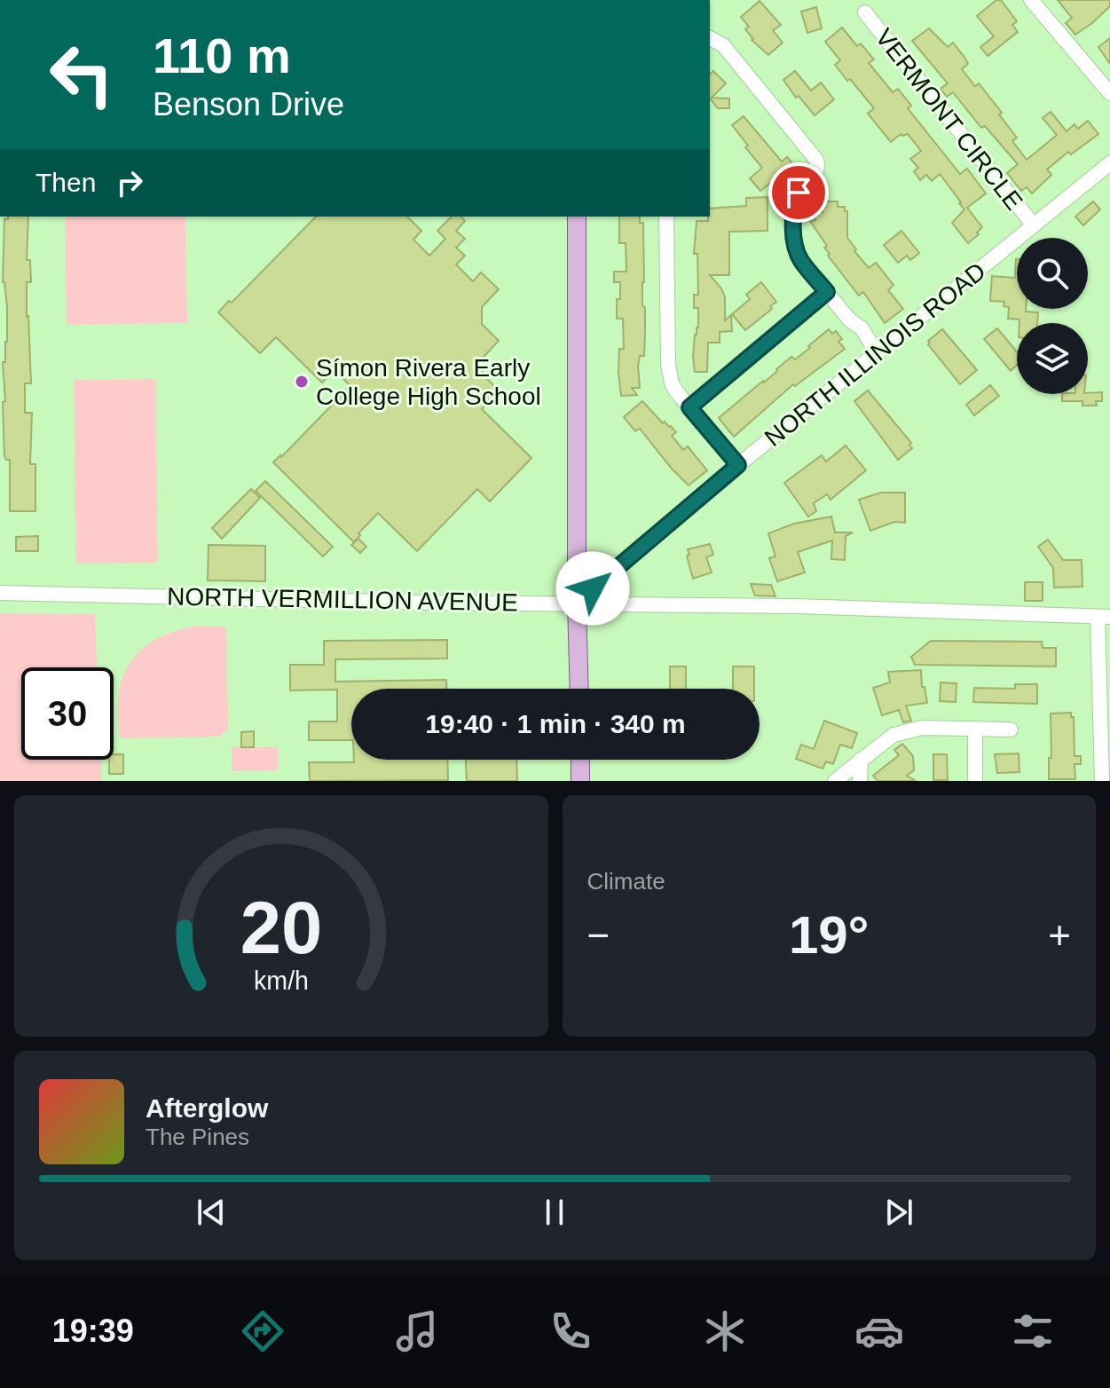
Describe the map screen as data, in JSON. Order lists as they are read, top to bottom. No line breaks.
{"streets":{"street":["VERMONT CIRCLE","NORTH ILLINOIS ROAD","NORTH VERMILLION AVENUE"]},"crossings":[["VERMONT CIRCLE","NORTH ILLINOIS ROAD"],["NORTH ILLINOIS ROAD","NORTH VERMILLION AVENUE"]],"places":["Símon Rivera Early College High School"],"page":{"turn":["110 m","Benson Drive"],"then":"Then","limit":"30","trip":"19:40 · 1 min · 340 m","tile":"Climate","heat":["−","19°","+"],"song":["Afterglow","The Pines"],"tabs":"19:39","gauge":["20","km/h"]}}
